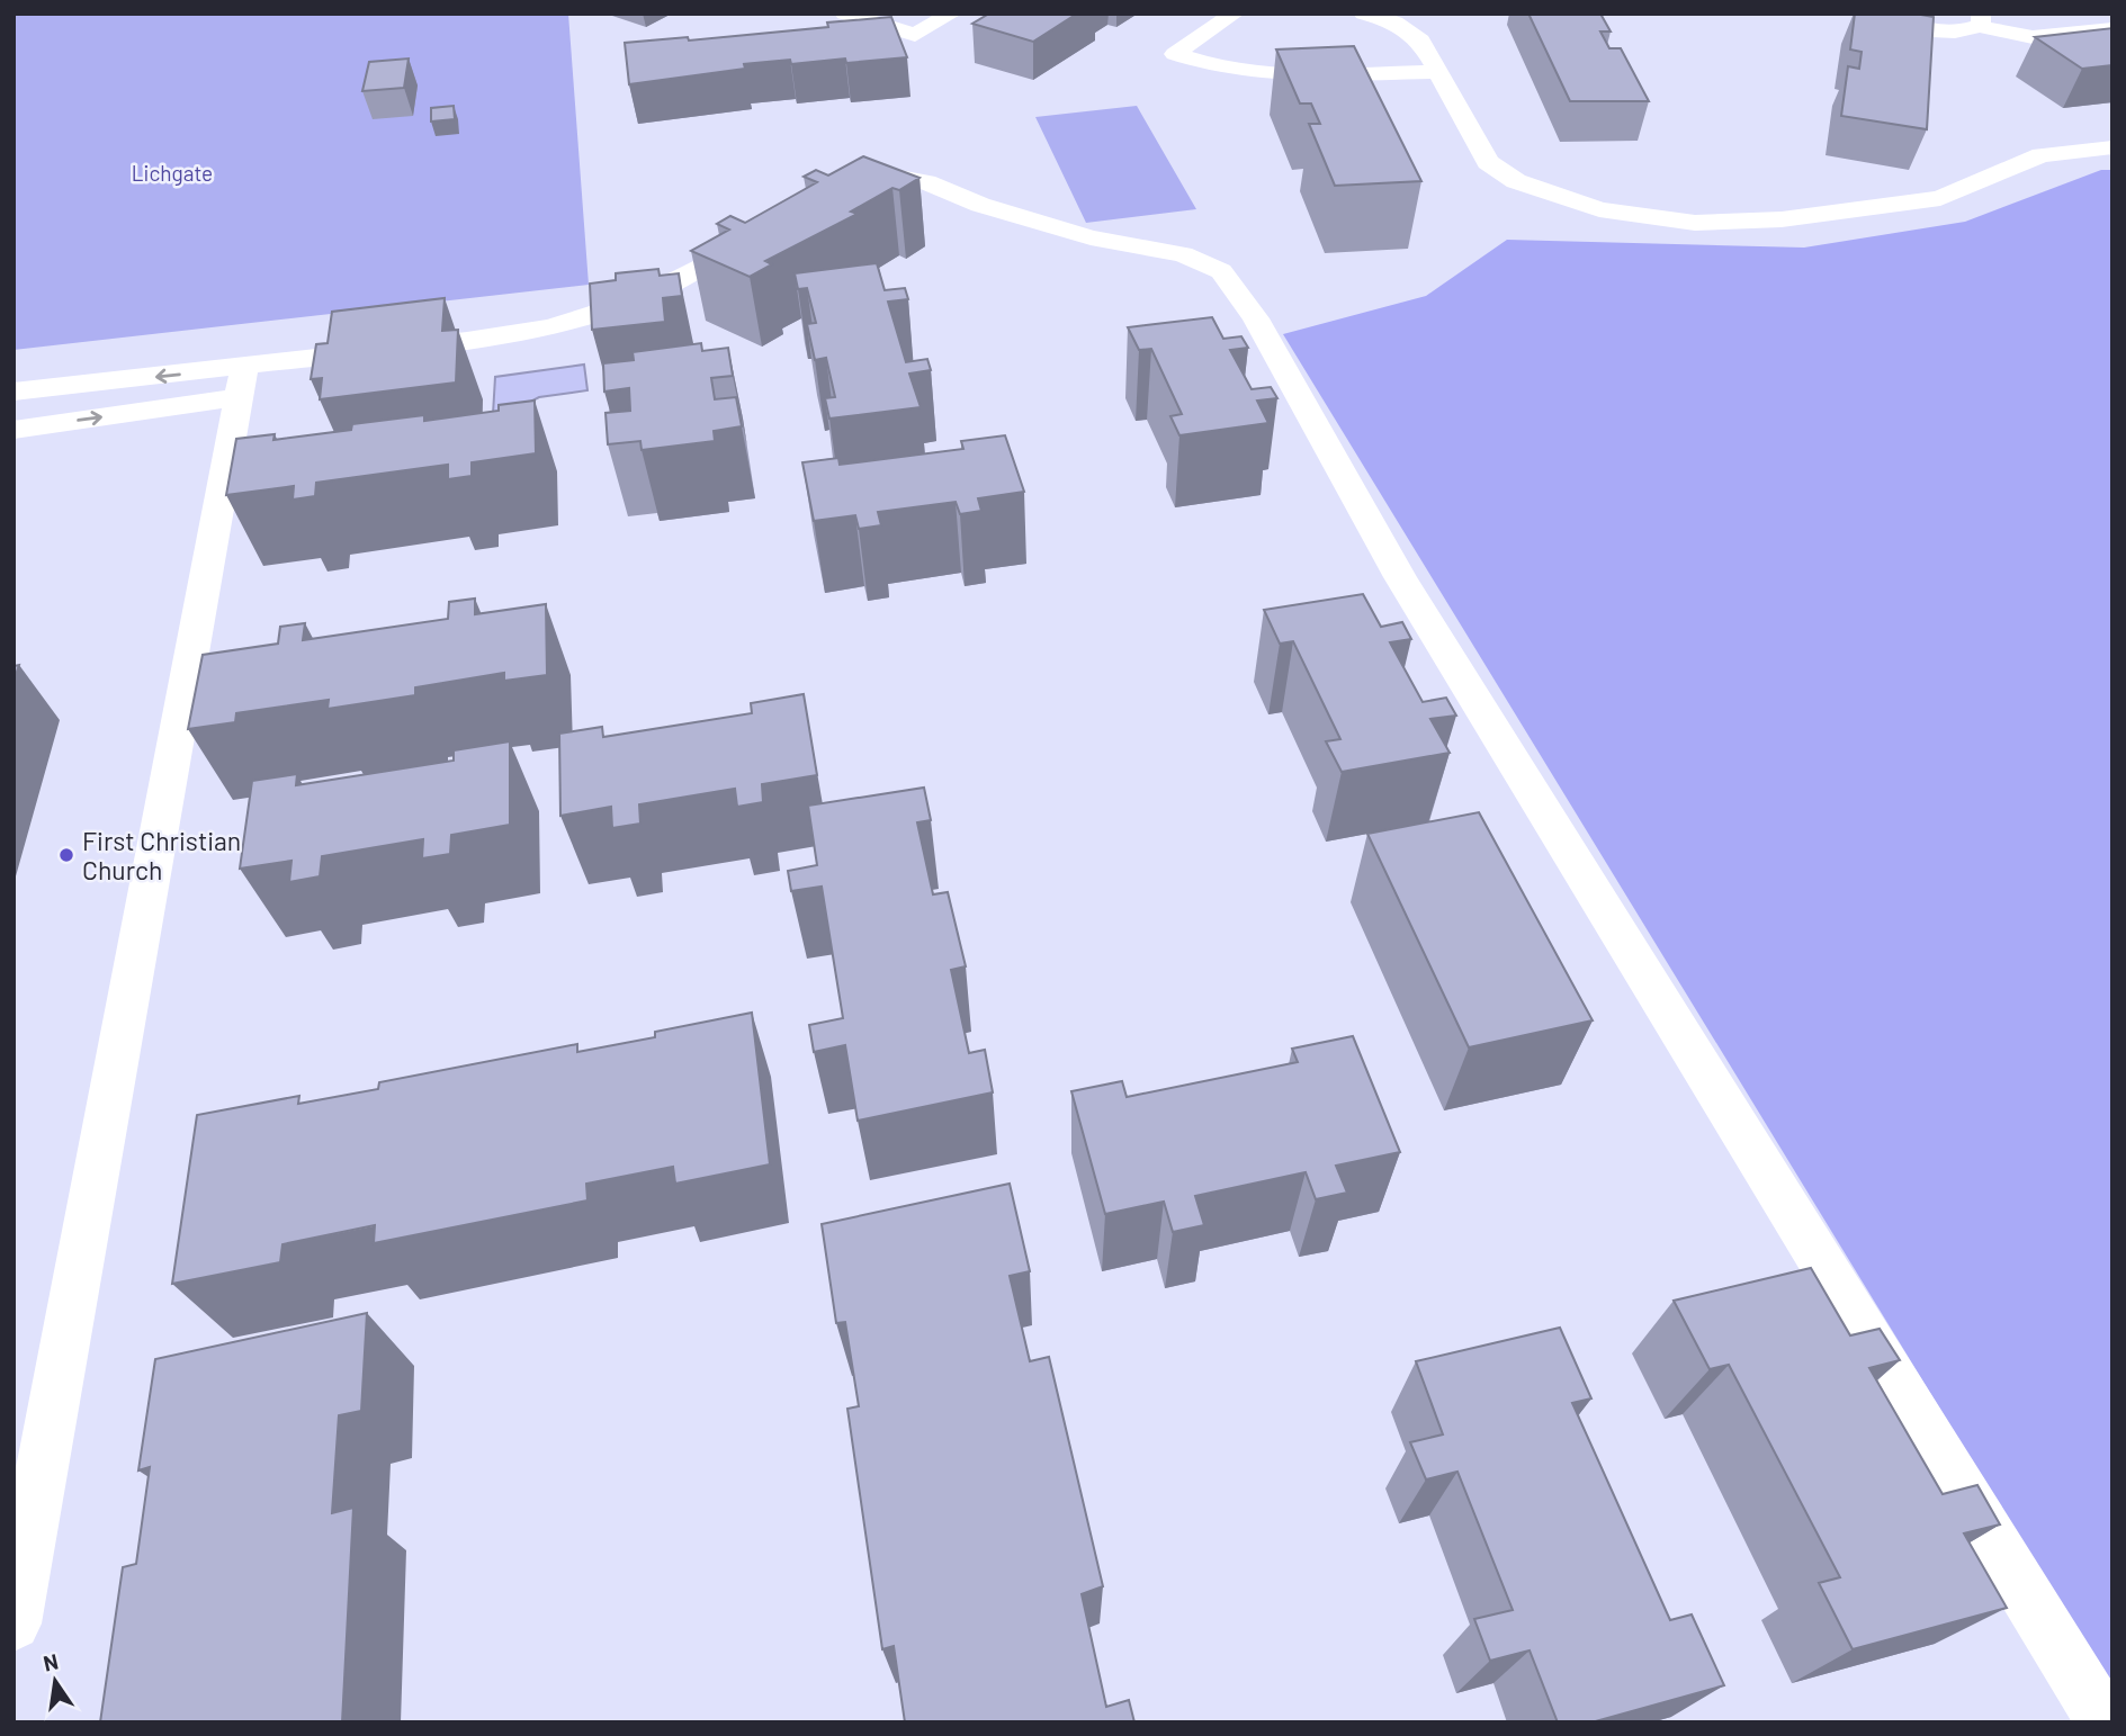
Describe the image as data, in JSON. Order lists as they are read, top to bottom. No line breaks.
{"parks":["Lichgate"],"places":["First Christian Church"],"north":"top"}
